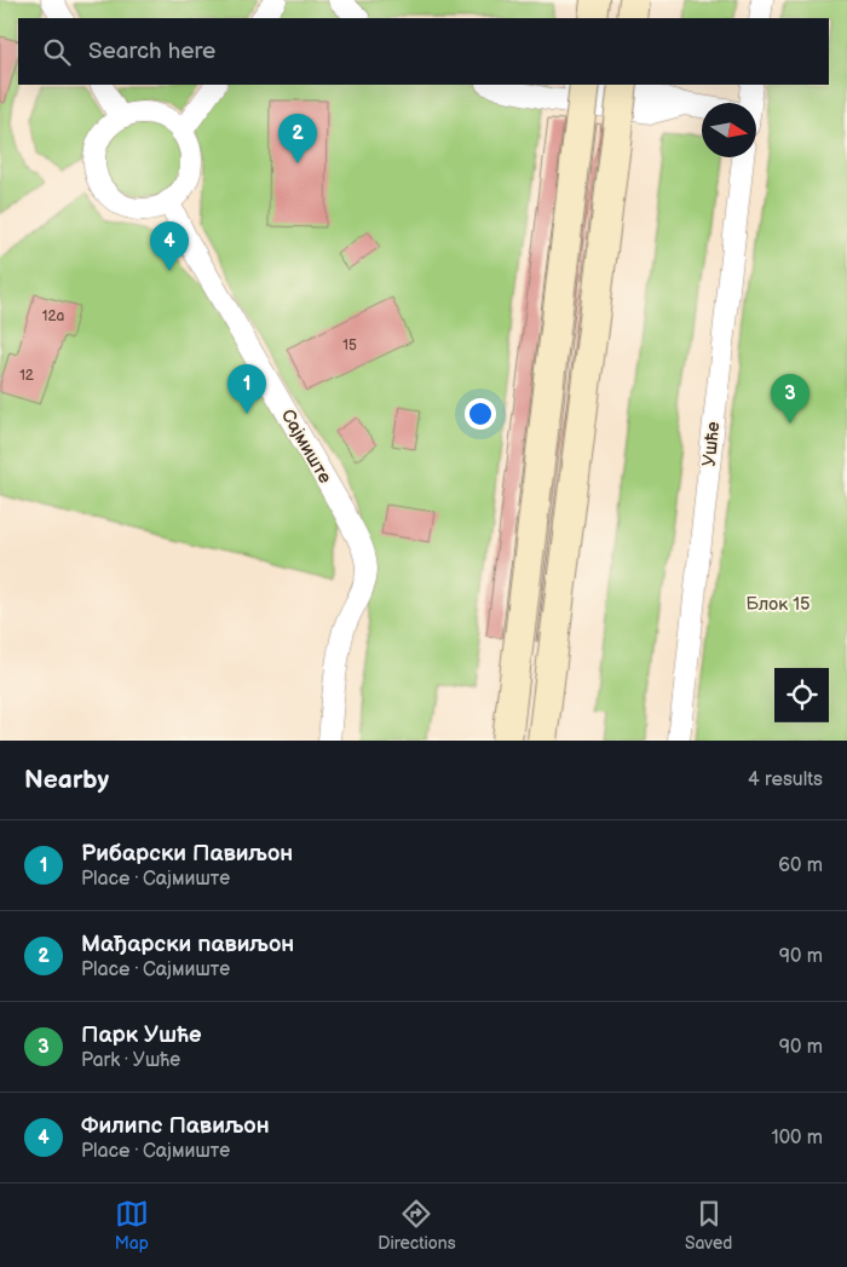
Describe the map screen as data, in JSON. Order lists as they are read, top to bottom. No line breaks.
{"streets":{"street":["Ушће","Сајмиште"]},"parks":["Блок 15"],"house_numbers":["12a","15","12"],"north":"right","page":{"search":"Search here","pins":["2","4","1","3"],"heading":["Nearby","4 results"],"list":[{"mark":"1","name":"Рибарски Павиљон","note":"Place · Сајмиште","value":"60 m"},{"mark":"2","name":"Мађарски павиљон","note":"Place · Сајмиште","value":"90 m"},{"mark":"3","name":"Парк Ушће","note":"Park · Ушће","value":"90 m"},{"mark":"4","name":"Филипс Павиљон","note":"Place · Сајмиште","value":"100 m"}],"nav":["Map","Directions","Saved"]}}
